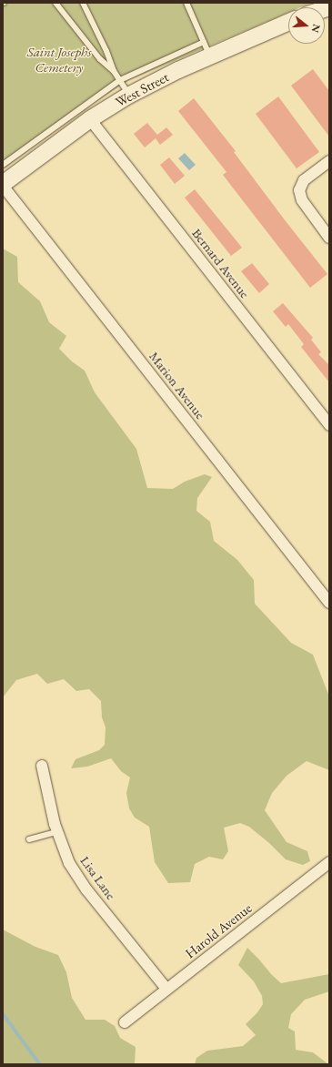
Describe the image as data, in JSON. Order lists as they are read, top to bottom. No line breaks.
{"streets":{"street":["West Street","Bernard Avenue","Marion Avenue","Lisa Lane","Harold Avenue"]},"crossings":[["West Street","Bernard Avenue"],["West Street","Marion Avenue"],["Lisa Lane","Harold Avenue"]],"parks":["Saint Josephs Cemetery"],"north":"right"}
